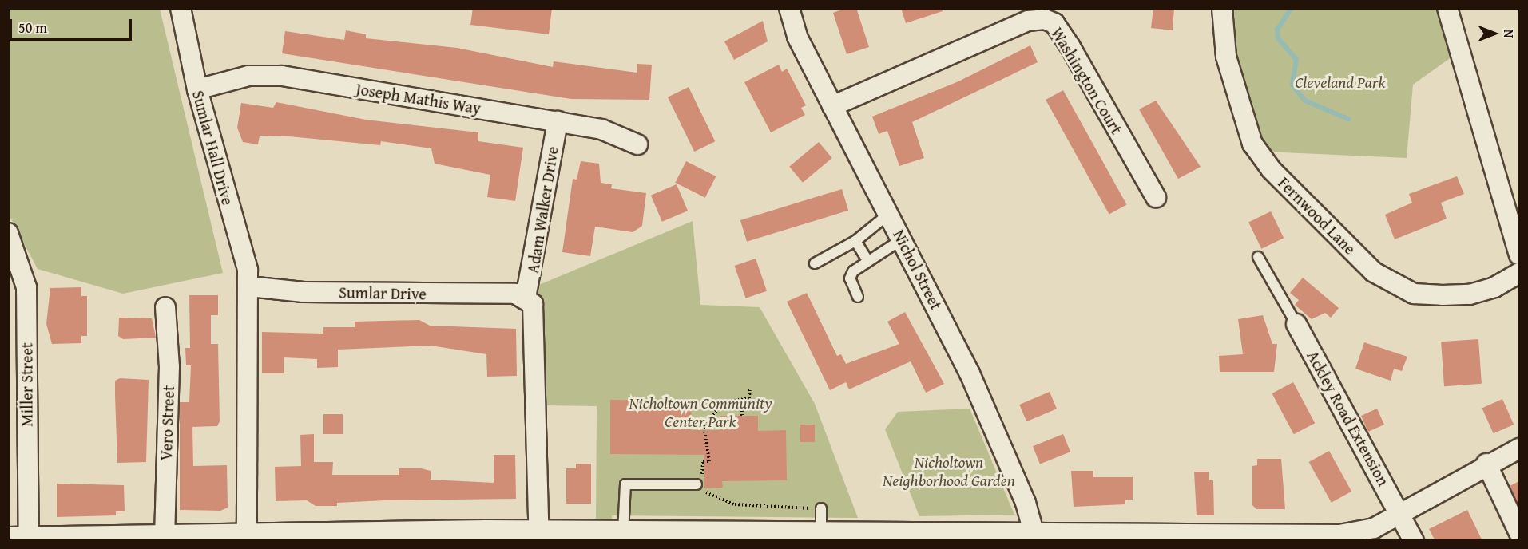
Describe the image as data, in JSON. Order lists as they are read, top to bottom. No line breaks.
{"streets":{"street":["Washington Court","Joseph Mathis Way","Sumlar Hall Drive","Adam Walker Drive","Fernwood Lane","Nichol Street","Sumlar Drive","Miller Street","Ackley Road Extension","Vero Street"]},"crossings":[["Washington Court","Nichol Street"],["Joseph Mathis Way","Sumlar Hall Drive"],["Joseph Mathis Way","Adam Walker Drive"],["Sumlar Hall Drive","Sumlar Drive"],["Adam Walker Drive","Sumlar Drive"]],"parks":["Cleveland Park","Nicholtown Community Center Park","Nicholtown Neighborhood Garden"],"scale_bar":"50 m","north":"right"}
